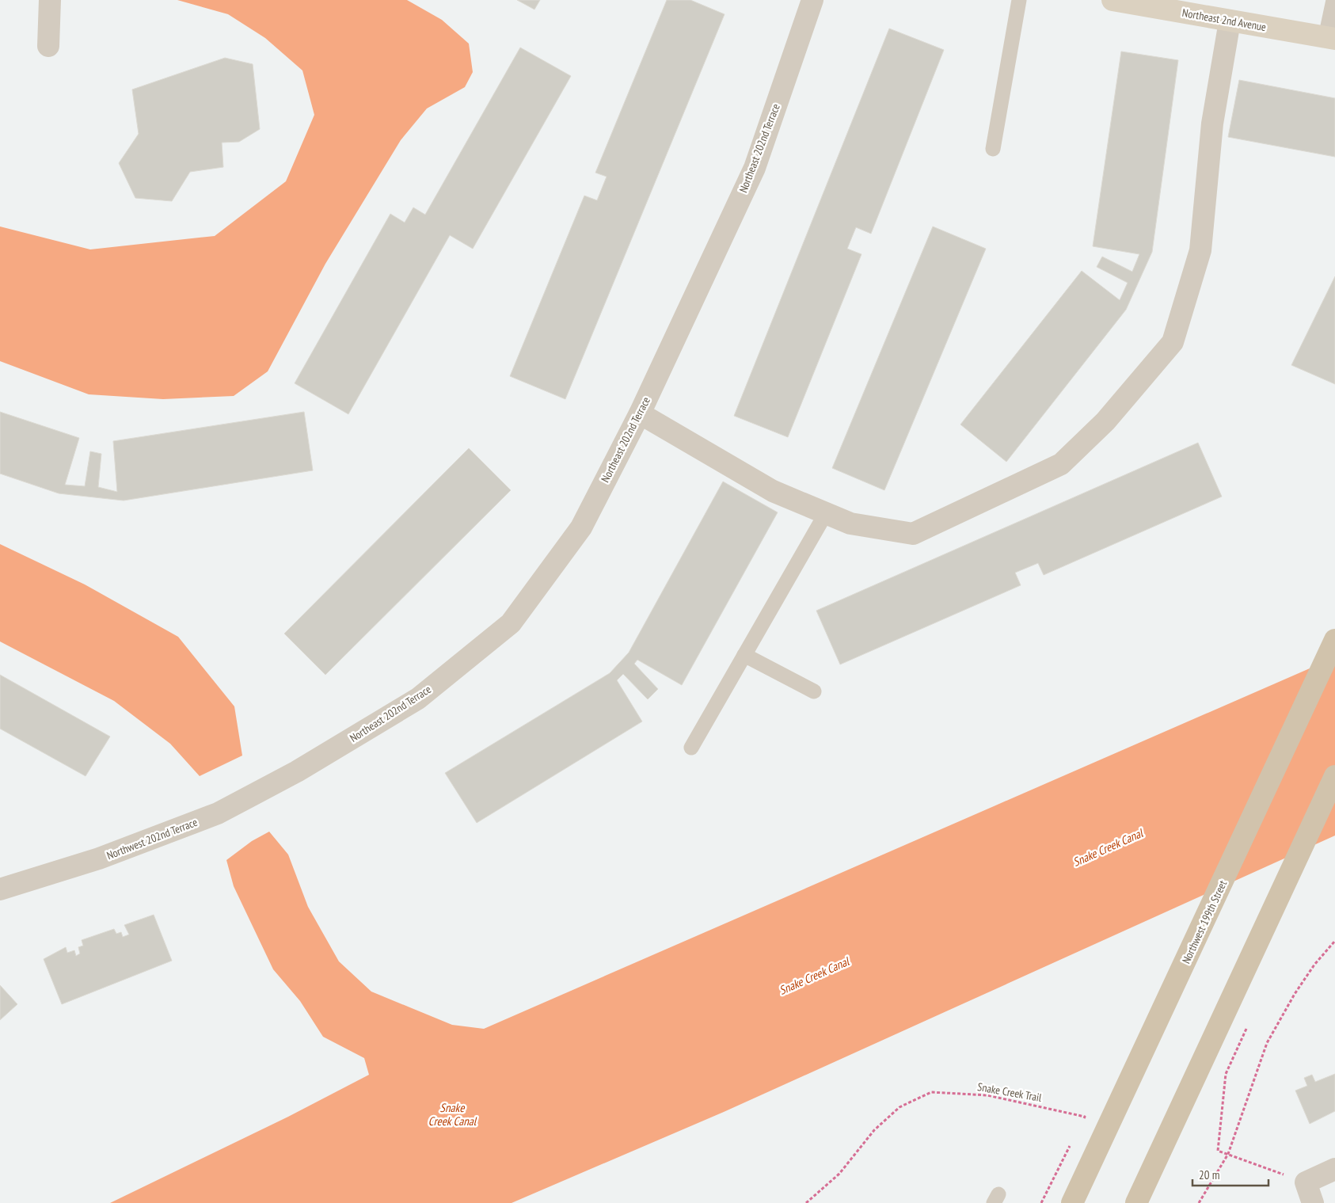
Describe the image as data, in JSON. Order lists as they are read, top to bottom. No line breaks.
{"streets":{"main road":["Northwest 199th Street"],"street":["Northeast 2nd Avenue","Northeast 202nd Terrace","Northwest 202nd Terrace"],"path":["Snake Creek Trail"]},"crossings":[["Northeast 202nd Terrace","Northwest 202nd Terrace"]],"water":["Snake Creek Canal"],"scale_bar":"20 m"}
